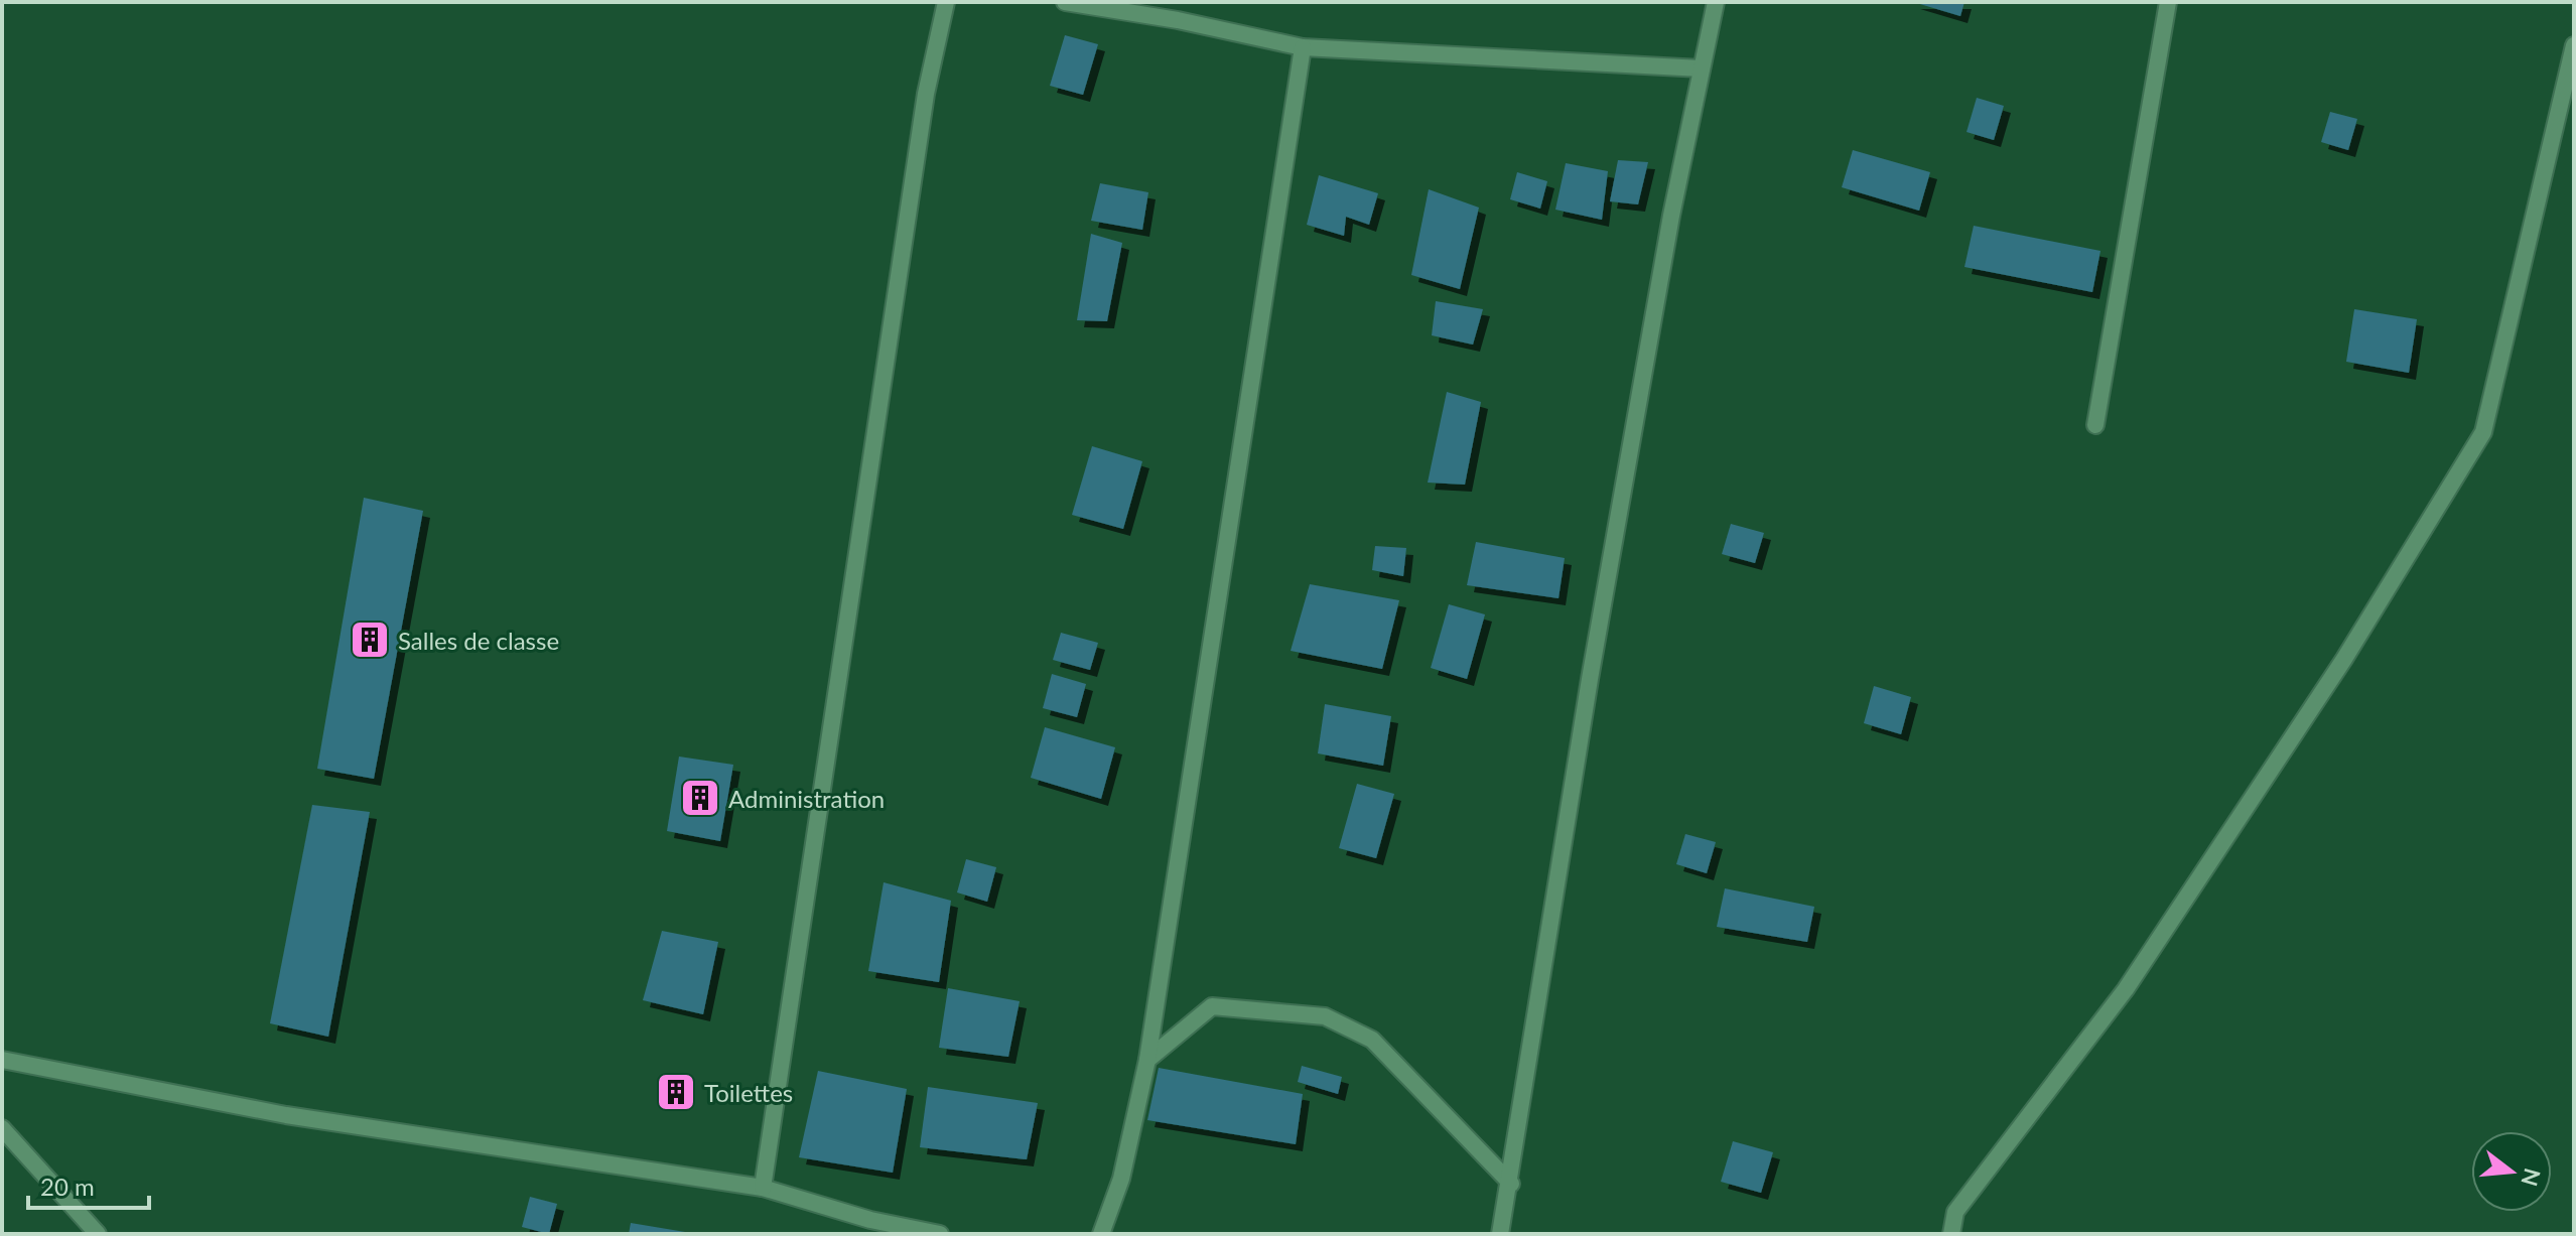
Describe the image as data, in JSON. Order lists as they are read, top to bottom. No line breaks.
{"places":{"building":["Salles de classe","Administration","Toilettes"]},"scale_bar":"20 m","north":"right"}
